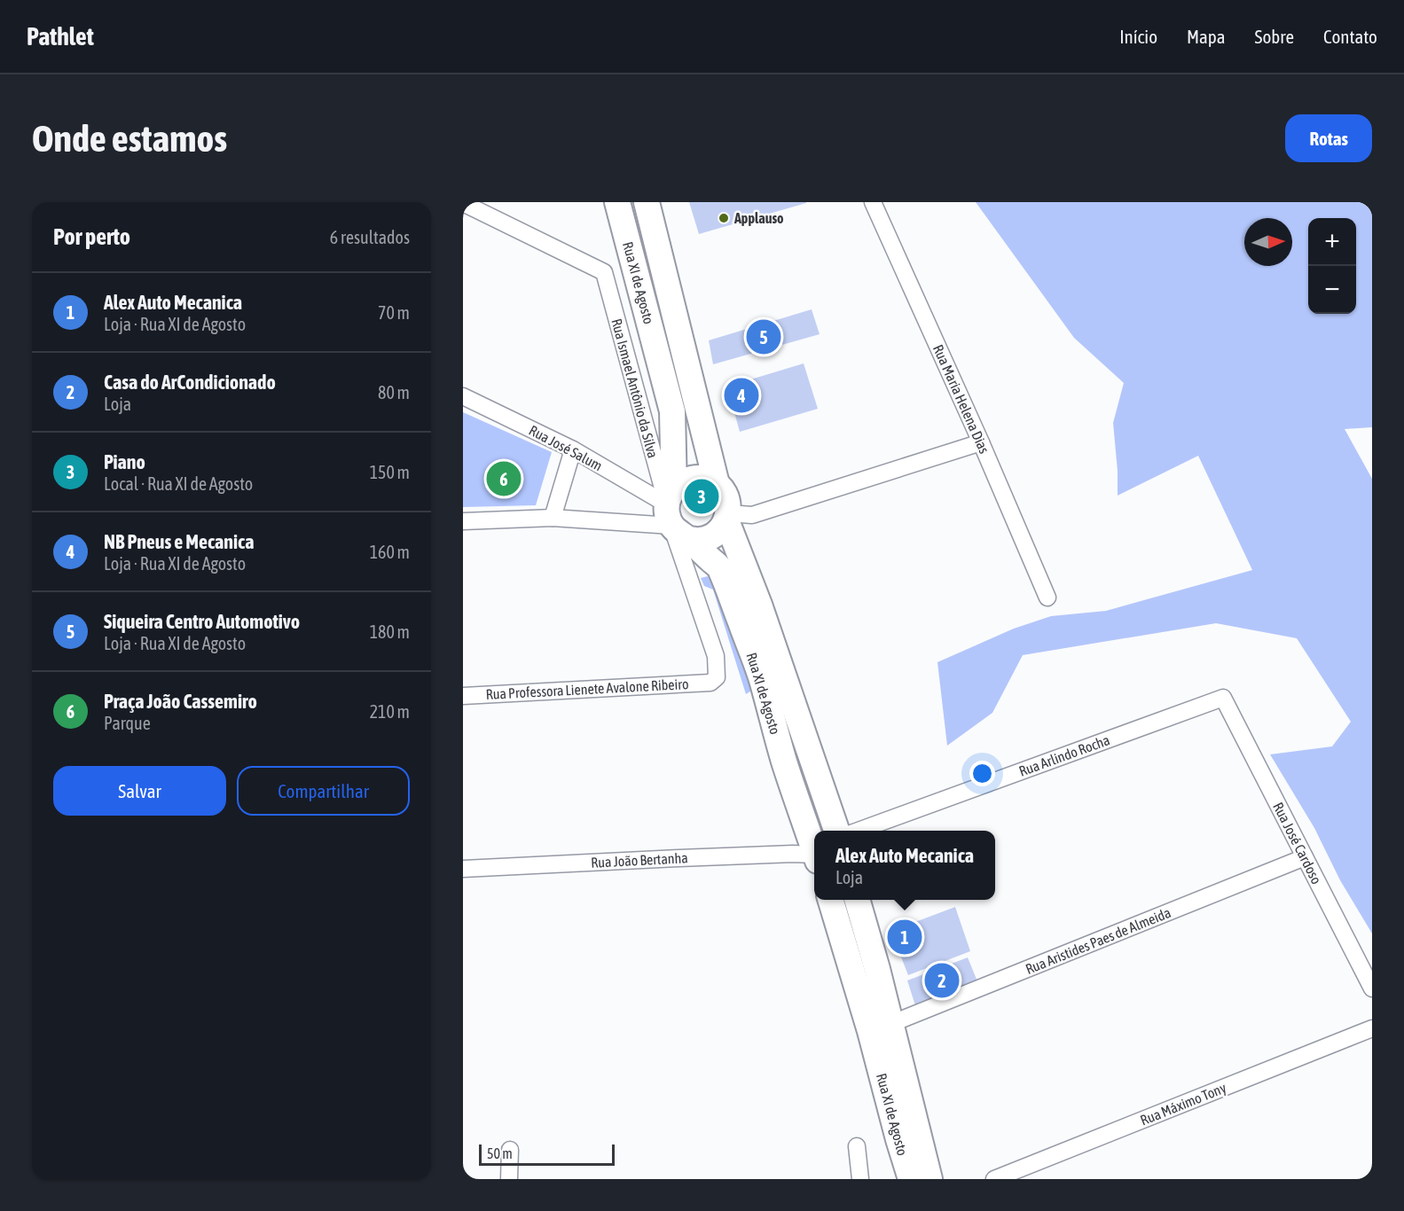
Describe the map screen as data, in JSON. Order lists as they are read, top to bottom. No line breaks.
{"streets":{"main road":["Rua XI de Agosto"],"street":["Rua Ismael Antônio da Silva","Rua Maria Helena Dias","Rua José Salum","Rua Professora Lienete Avalone Ribeiro","Rua Arlindo Rocha","Rua José Cardoso","Rua João Bertanha","Rua Aristides Paes de Almeida","Rua Máximo Tony"]},"crossings":[["Rua XI de Agosto","Rua Ismael Antônio da Silva"],["Rua XI de Agosto","Rua José Salum"],["Rua XI de Agosto","Rua Aristides Paes de Almeida"],["Rua Ismael Antônio da Silva","Rua José Salum"],["Rua Ismael Antônio da Silva","Rua Professora Lienete Avalone Ribeiro"],["Rua Arlindo Rocha","Rua José Cardoso"],["Rua José Cardoso","Rua Aristides Paes de Almeida"]],"places":["Applauso"],"scale_bar":"50 m","north":"right","page":{"header":"Pathlet","nav":["Início","Mapa","Sobre","Contato"],"buttons":["Rotas",["Salvar","Compartilhar"]],"title":"Onde estamos","heading":["Por perto","6 resultados"],"map_buttons":["+","−"],"list":[{"mark":"1","name":"Alex Auto Mecanica","note":"Loja · Rua XI de Agosto","value":"70 m"},{"mark":"2","name":"Casa do ArCondicionado","note":"Loja","value":"80 m"},{"mark":"3","name":"Piano","note":"Local · Rua XI de Agosto","value":"150 m"},{"mark":"4","name":"NB Pneus e Mecanica","note":"Loja · Rua XI de Agosto","value":"160 m"},{"mark":"5","name":"Siqueira Centro Automotivo","note":"Loja · Rua XI de Agosto","value":"180 m"},{"mark":"6","name":"Praça João Cassemiro","note":"Parque","value":"210 m"}],"pins":["5","4","6","3","1","2"],"popup":["Alex Auto Mecanica","Loja"],"scale":"50 m"}}
